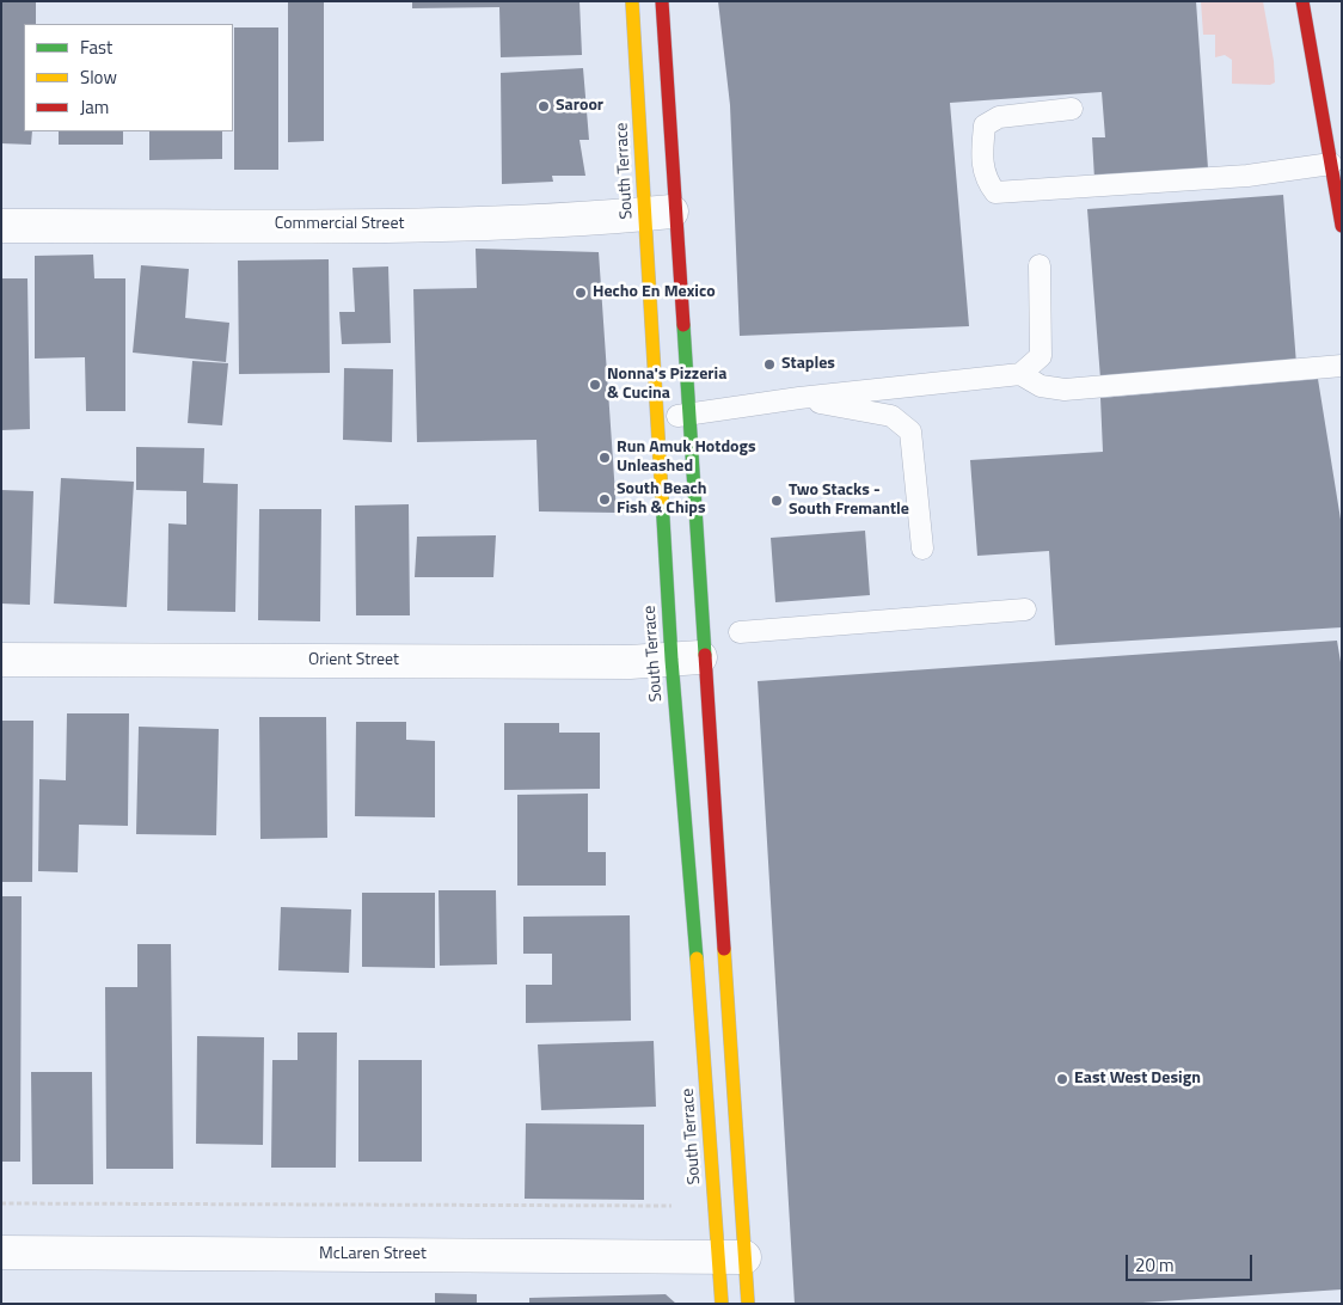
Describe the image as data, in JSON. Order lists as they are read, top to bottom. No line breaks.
{"streets":{"street":["South Terrace","Commercial Street","Orient Street","McLaren Street"]},"crossings":[["South Terrace","Commercial Street"],["South Terrace","Orient Street"],["South Terrace","McLaren Street"]],"places":["Saroor","Hecho En Mexico","Staples","Nonna's Pizzeria & Cucina","Run Amuk Hotdogs Unleashed","South Beach Fish & Chips","Two Stacks - South Fremantle","East West Design"],"legend":["Fast","Slow","Jam"],"scale_bar":"20 m"}
